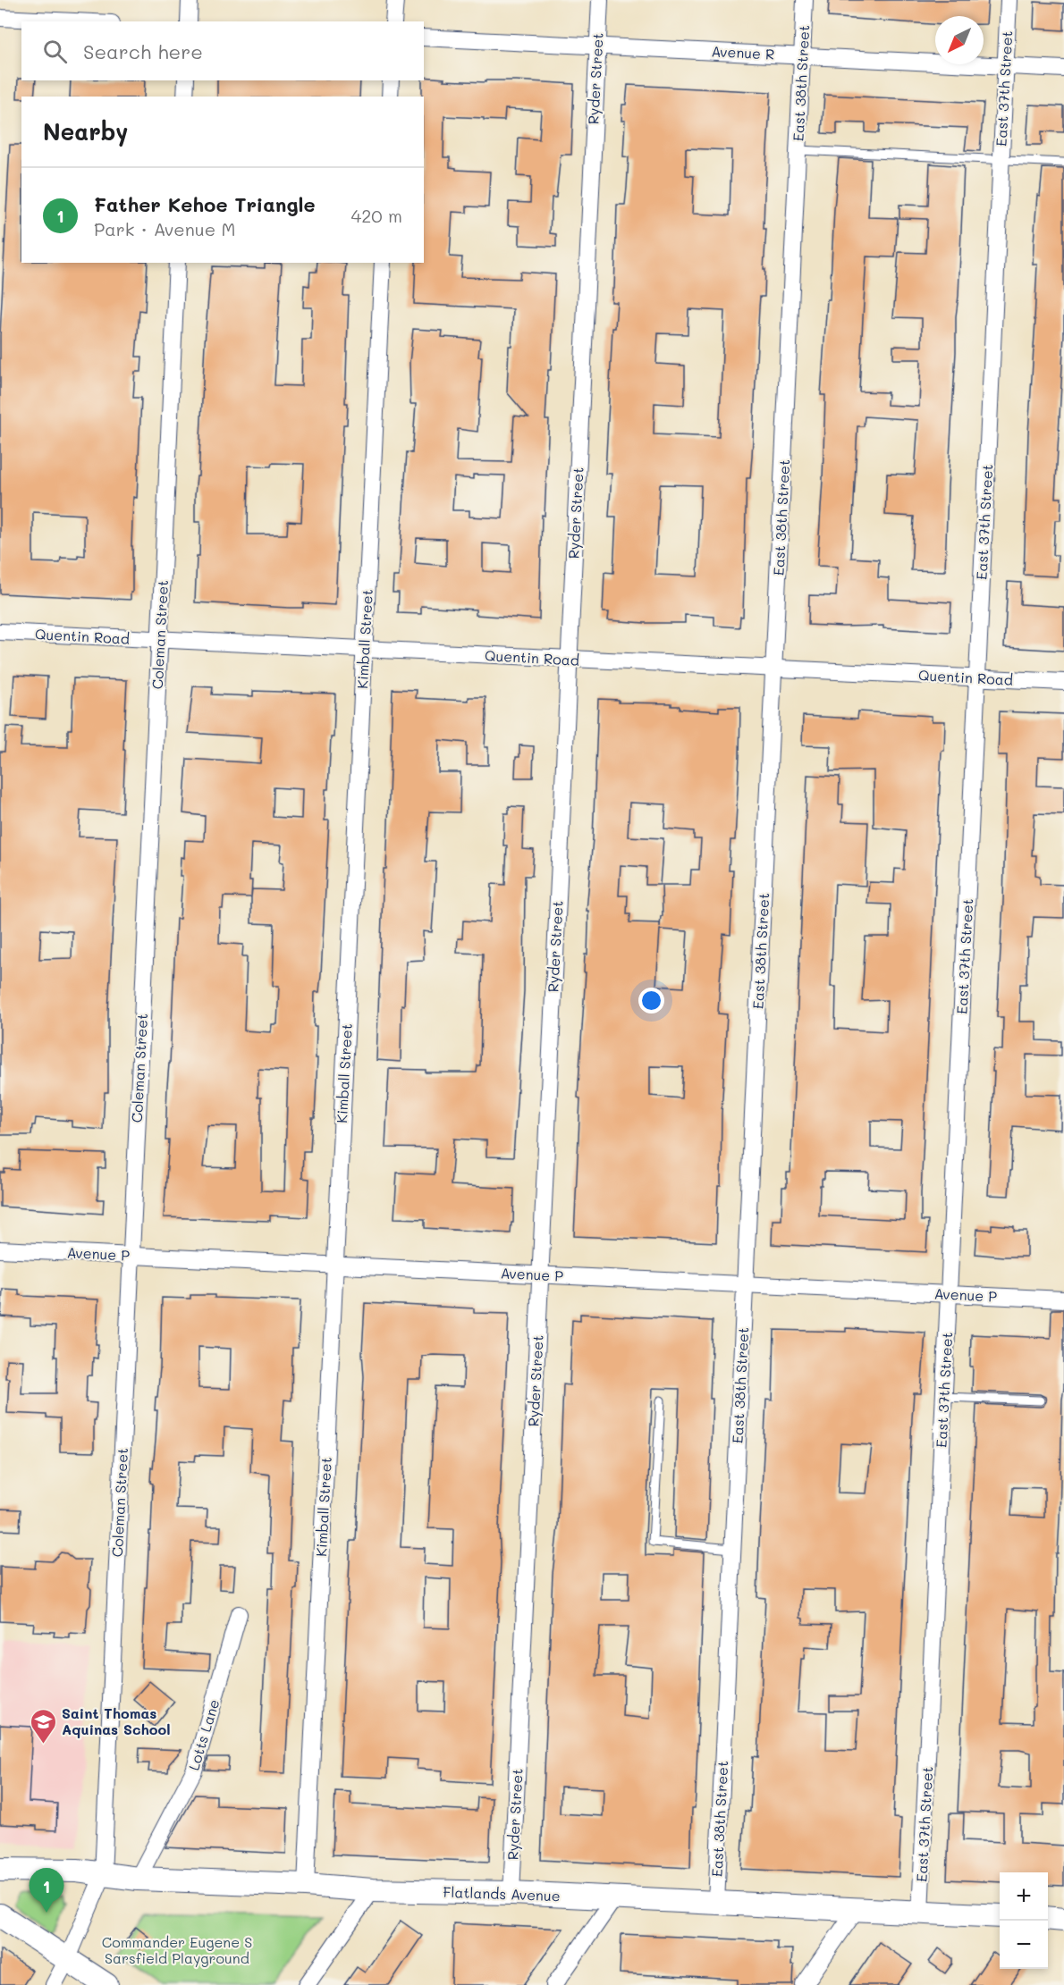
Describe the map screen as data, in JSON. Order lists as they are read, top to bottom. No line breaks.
{"streets":{"main road":["Flatlands Avenue"],"street":["Avenue R","Ryder Street","East 38th Street","East 37th Street","Coleman Street","Quentin Road","Kimball Street","Avenue P","Lotts Lane"]},"crossings":[["Avenue R","Ryder Street"],["Avenue R","East 38th Street"],["Avenue R","East 37th Street"],["Ryder Street","Quentin Road"],["Ryder Street","Avenue P"],["Ryder Street","Flatlands Avenue"],["East 38th Street","Quentin Road"],["East 38th Street","Avenue P"],["East 38th Street","Flatlands Avenue"],["East 37th Street","Quentin Road"],["East 37th Street","Avenue P"],["East 37th Street","Flatlands Avenue"],["Coleman Street","Quentin Road"],["Coleman Street","Avenue P"],["Coleman Street","Flatlands Avenue"],["Quentin Road","Kimball Street"],["Kimball Street","Avenue P"],["Kimball Street","Flatlands Avenue"],["Lotts Lane","Flatlands Avenue"]],"parks":["Commander Eugene S Sarsfield Playground"],"places":{"school or university":["Saint Thomas Aquinas School"]},"north":"bottom left","page":{"search":"Search here","heading":"Nearby","list":[{"mark":"1","name":"Father Kehoe Triangle","note":"Park · Avenue M","value":"420 m"}],"pins":"1","map_buttons":["+","−"]}}
